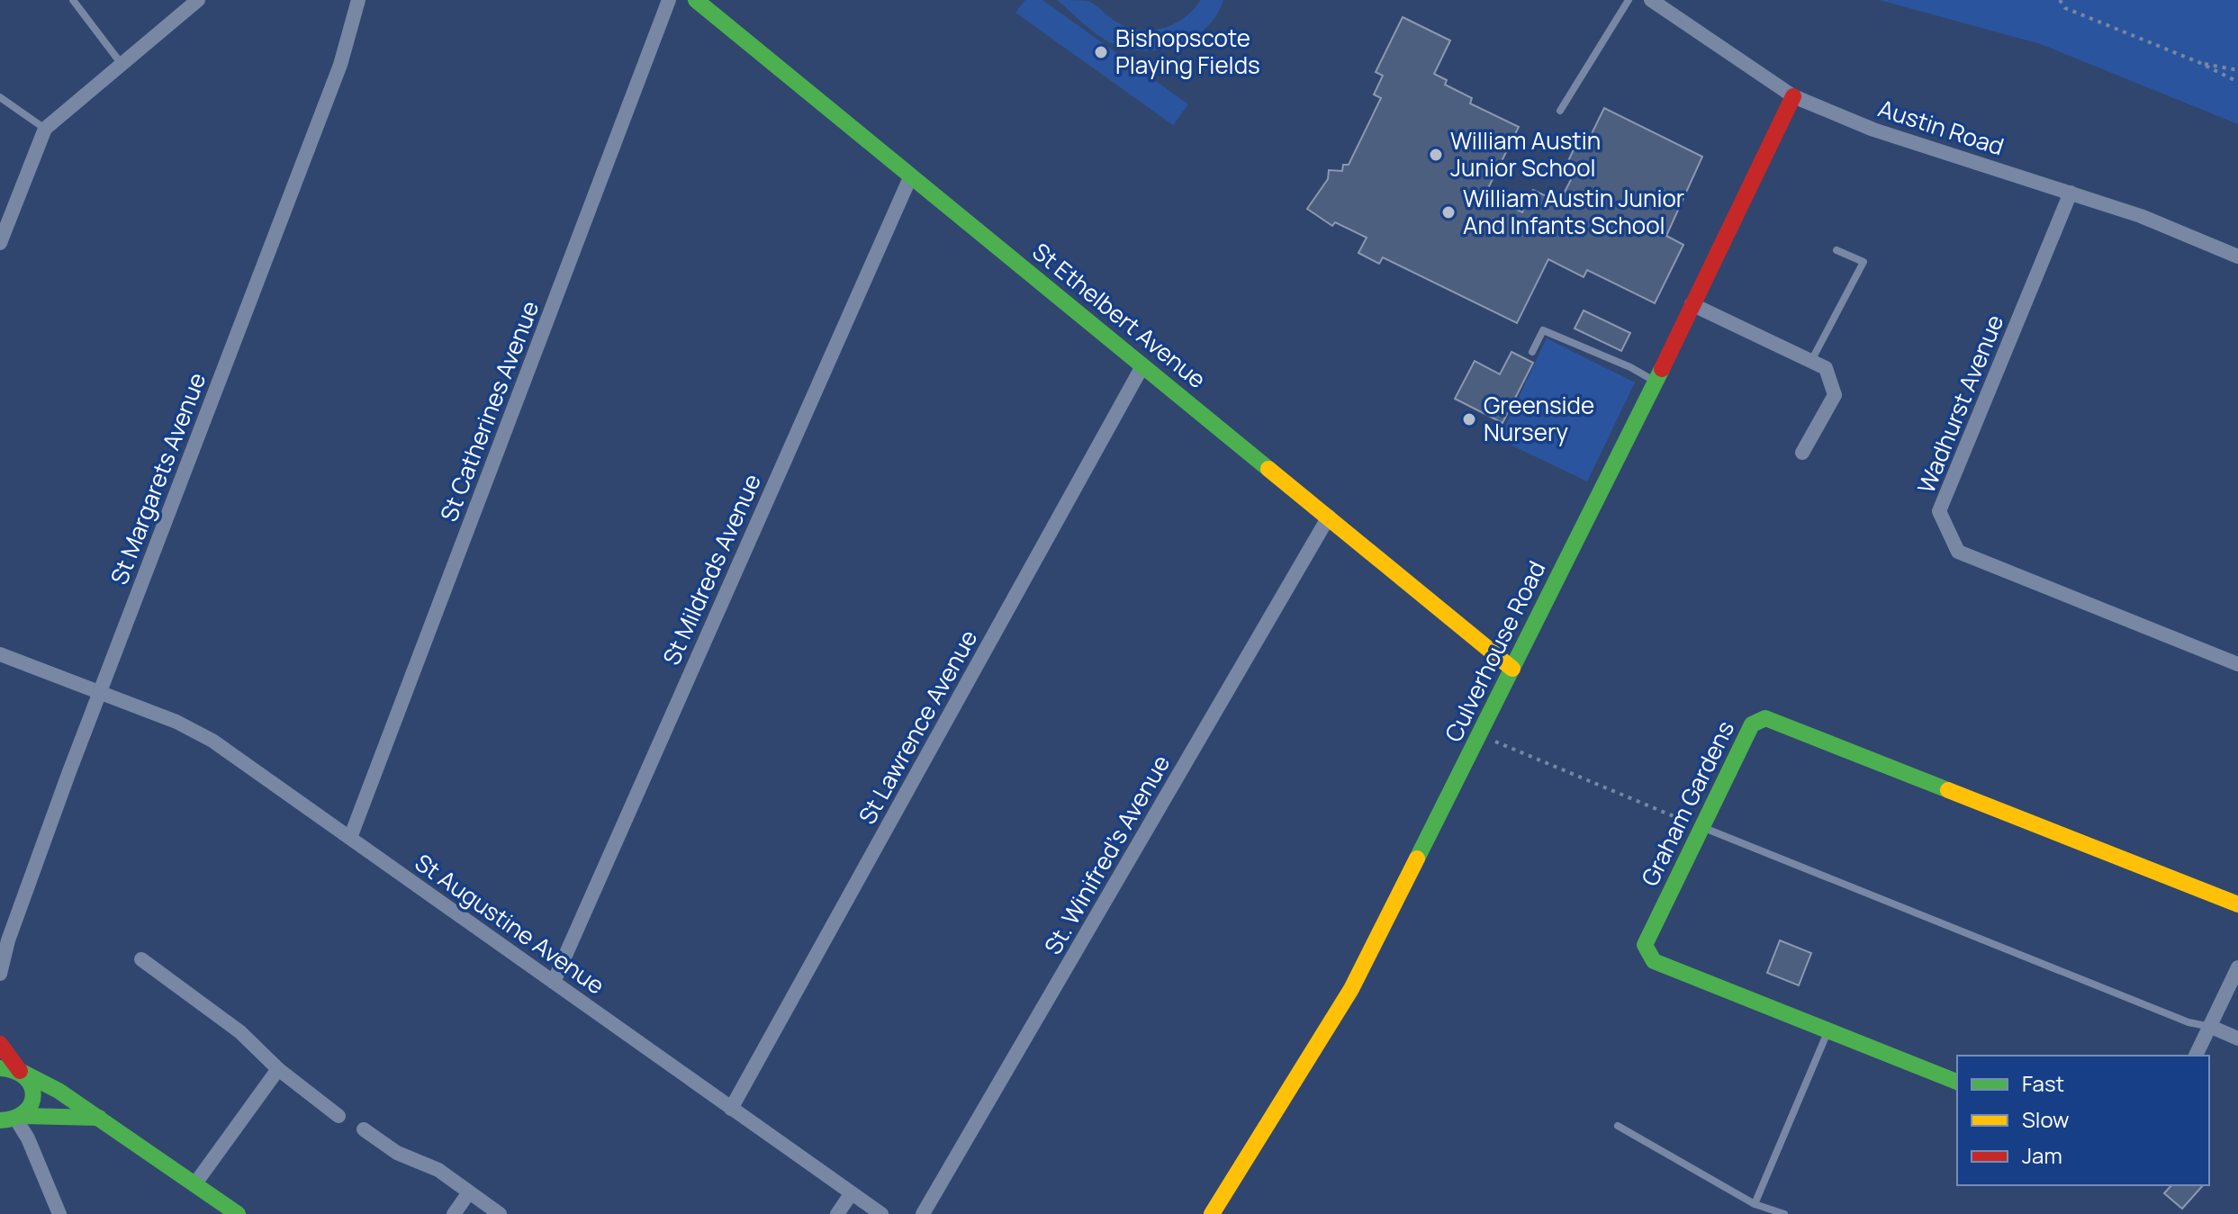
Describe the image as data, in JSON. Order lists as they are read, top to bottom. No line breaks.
{"streets":{"street":["Austin Road","St Ethelbert Avenue","Wadhurst Avenue","St Catherines Avenue","St Margarets Avenue","St Mildreds Avenue","Culverhouse Road","St Lawrence Avenue","Graham Gardens","St. Winifred's Avenue","St Augustine Avenue"]},"crossings":[["Austin Road","Wadhurst Avenue"],["Austin Road","Culverhouse Road"],["St Ethelbert Avenue","St Mildreds Avenue"],["St Ethelbert Avenue","Culverhouse Road"],["St Ethelbert Avenue","St Lawrence Avenue"],["St Ethelbert Avenue","St. Winifred's Avenue"],["St Catherines Avenue","St Augustine Avenue"],["St Margarets Avenue","St Augustine Avenue"],["St Mildreds Avenue","St Augustine Avenue"],["St Lawrence Avenue","St Augustine Avenue"]],"places":["Bishopscote Playing Fields","William Austin Junior School","William Austin Junior And Infants School","Greenside Nursery"],"legend":["Fast","Slow","Jam"]}
